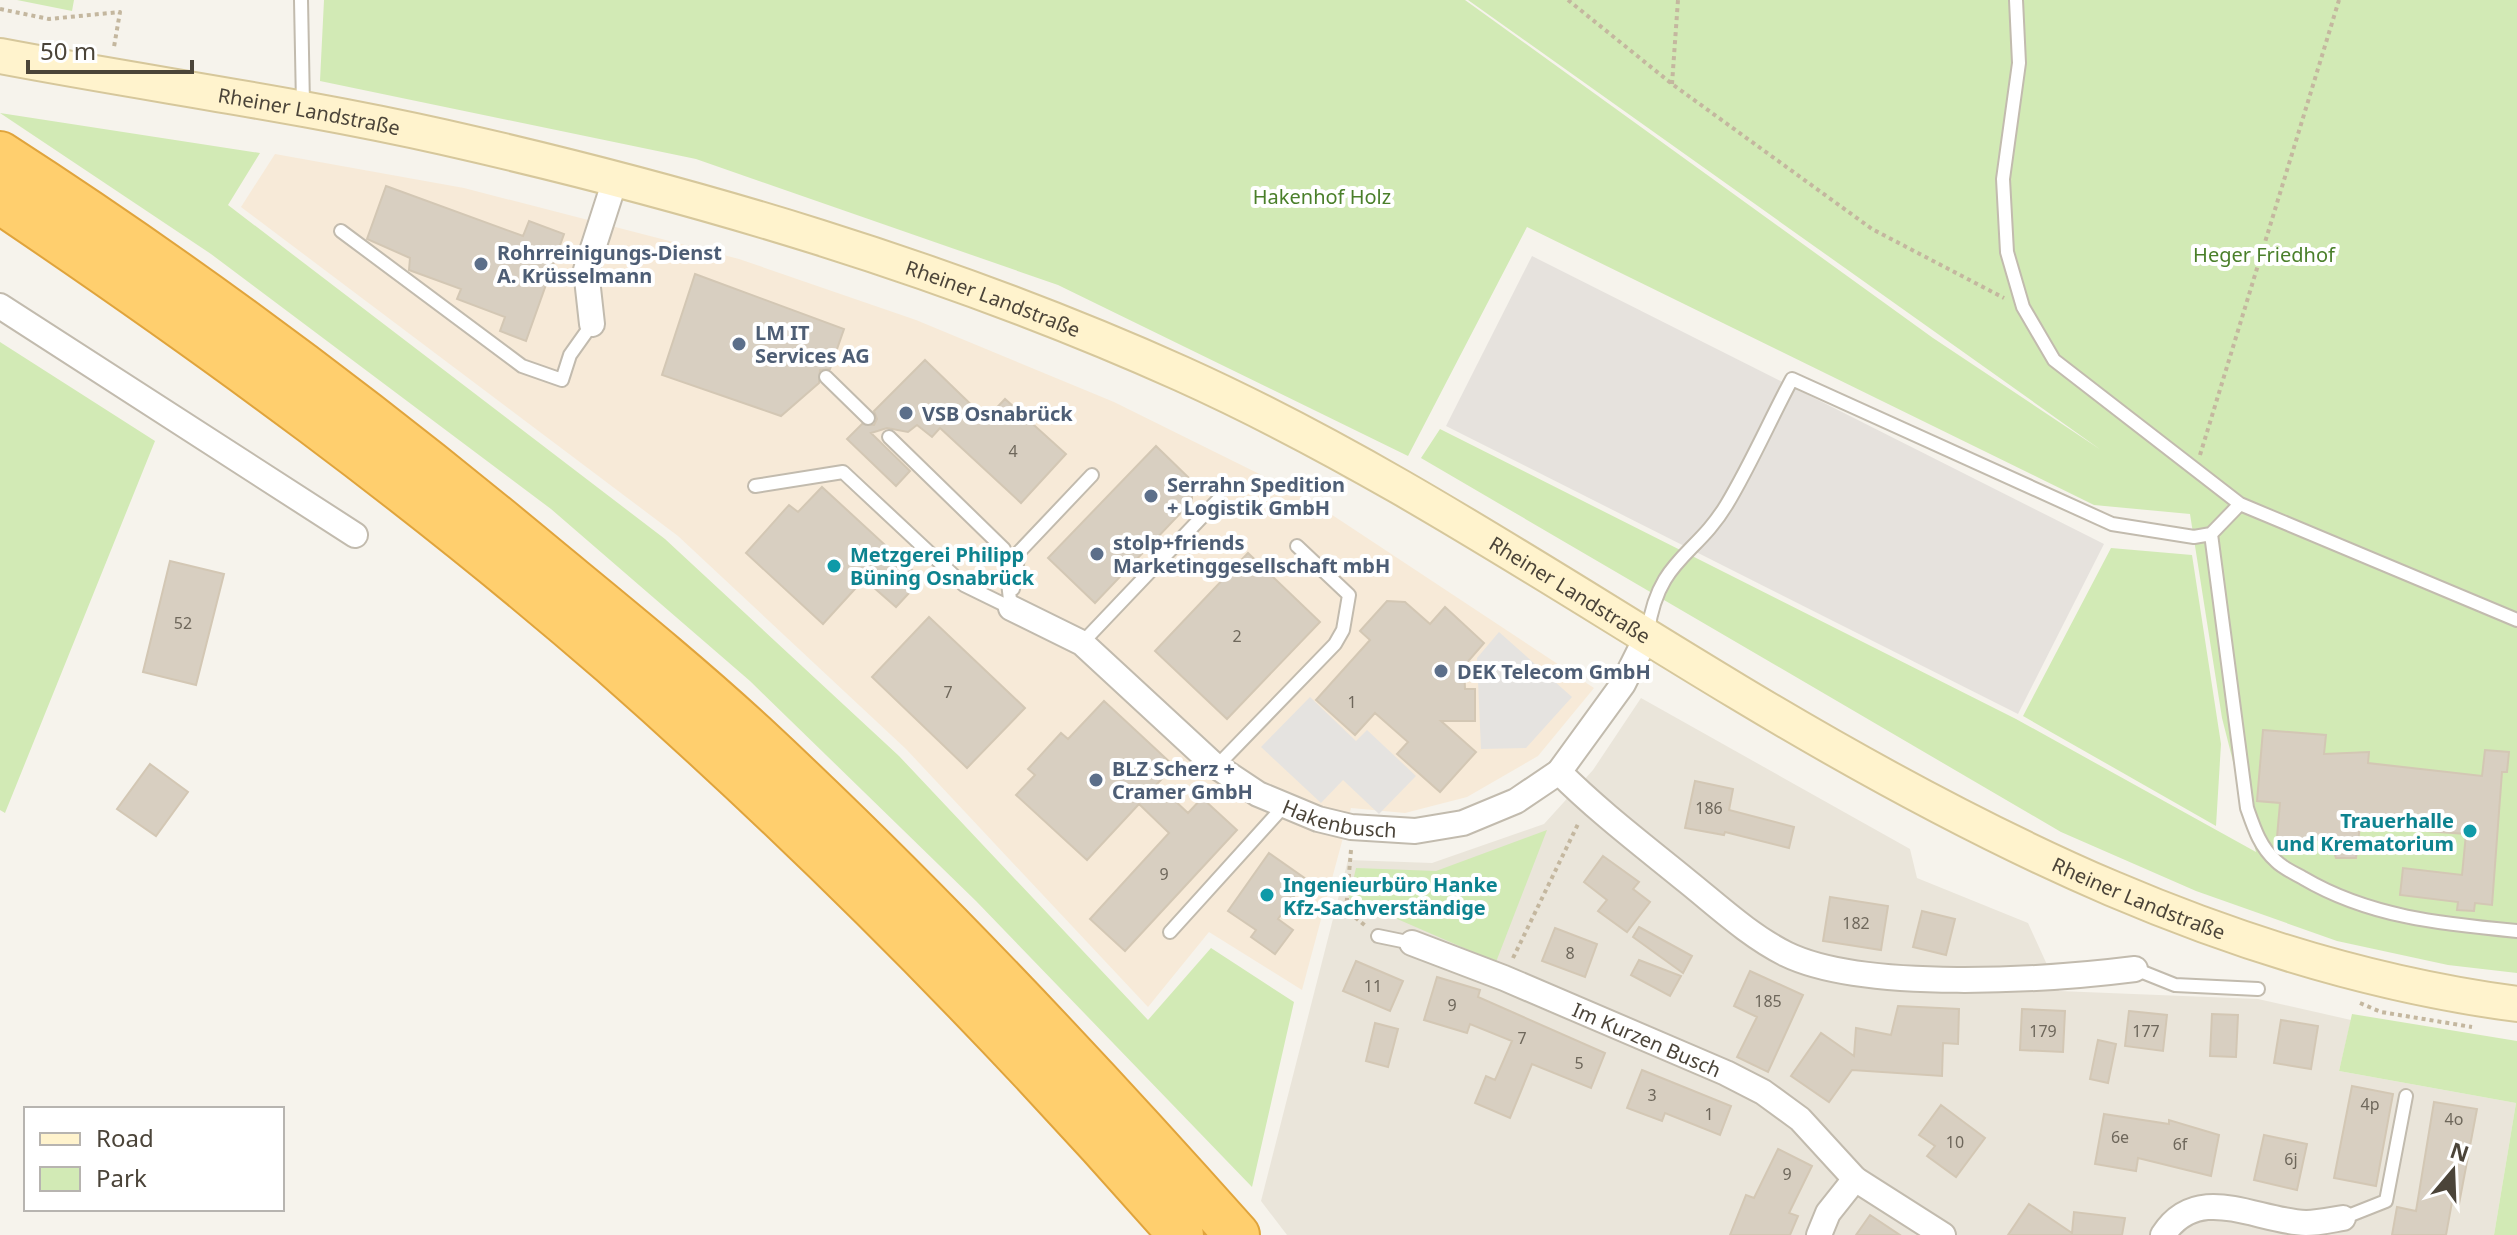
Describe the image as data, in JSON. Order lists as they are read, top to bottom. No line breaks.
{"streets":{"street":["Rheiner Landstraße","Hakenbusch","Im Kurzen Busch"]},"crossings":[["Rheiner Landstraße","Hakenbusch"]],"parks":["Hakenhof Holz","Heger Friedhof"],"places":["Rohrreinigungs-Dienst A. Krüsselmann","LM IT Services AG","VSB Osnabrück","Serrahn Spedition + Logistik GmbH","stolp+friends Marketinggesellschaft mbH","Metzgerei Philipp Büning Osnabrück","DEK Telecom GmbH","BLZ Scherz + Cramer GmbH","Trauerhalle und Krematorium","Ingenieurbüro Hanke Kfz-Sachverständige"],"house_numbers":["4","52","2","7","1","186","9","182","8","11","185","9","179","177","7","5","3","4p","1","4o","6e","10","6f","6j","9"],"legend":["Road","Park"],"scale_bar":"50 m","north":"top"}
